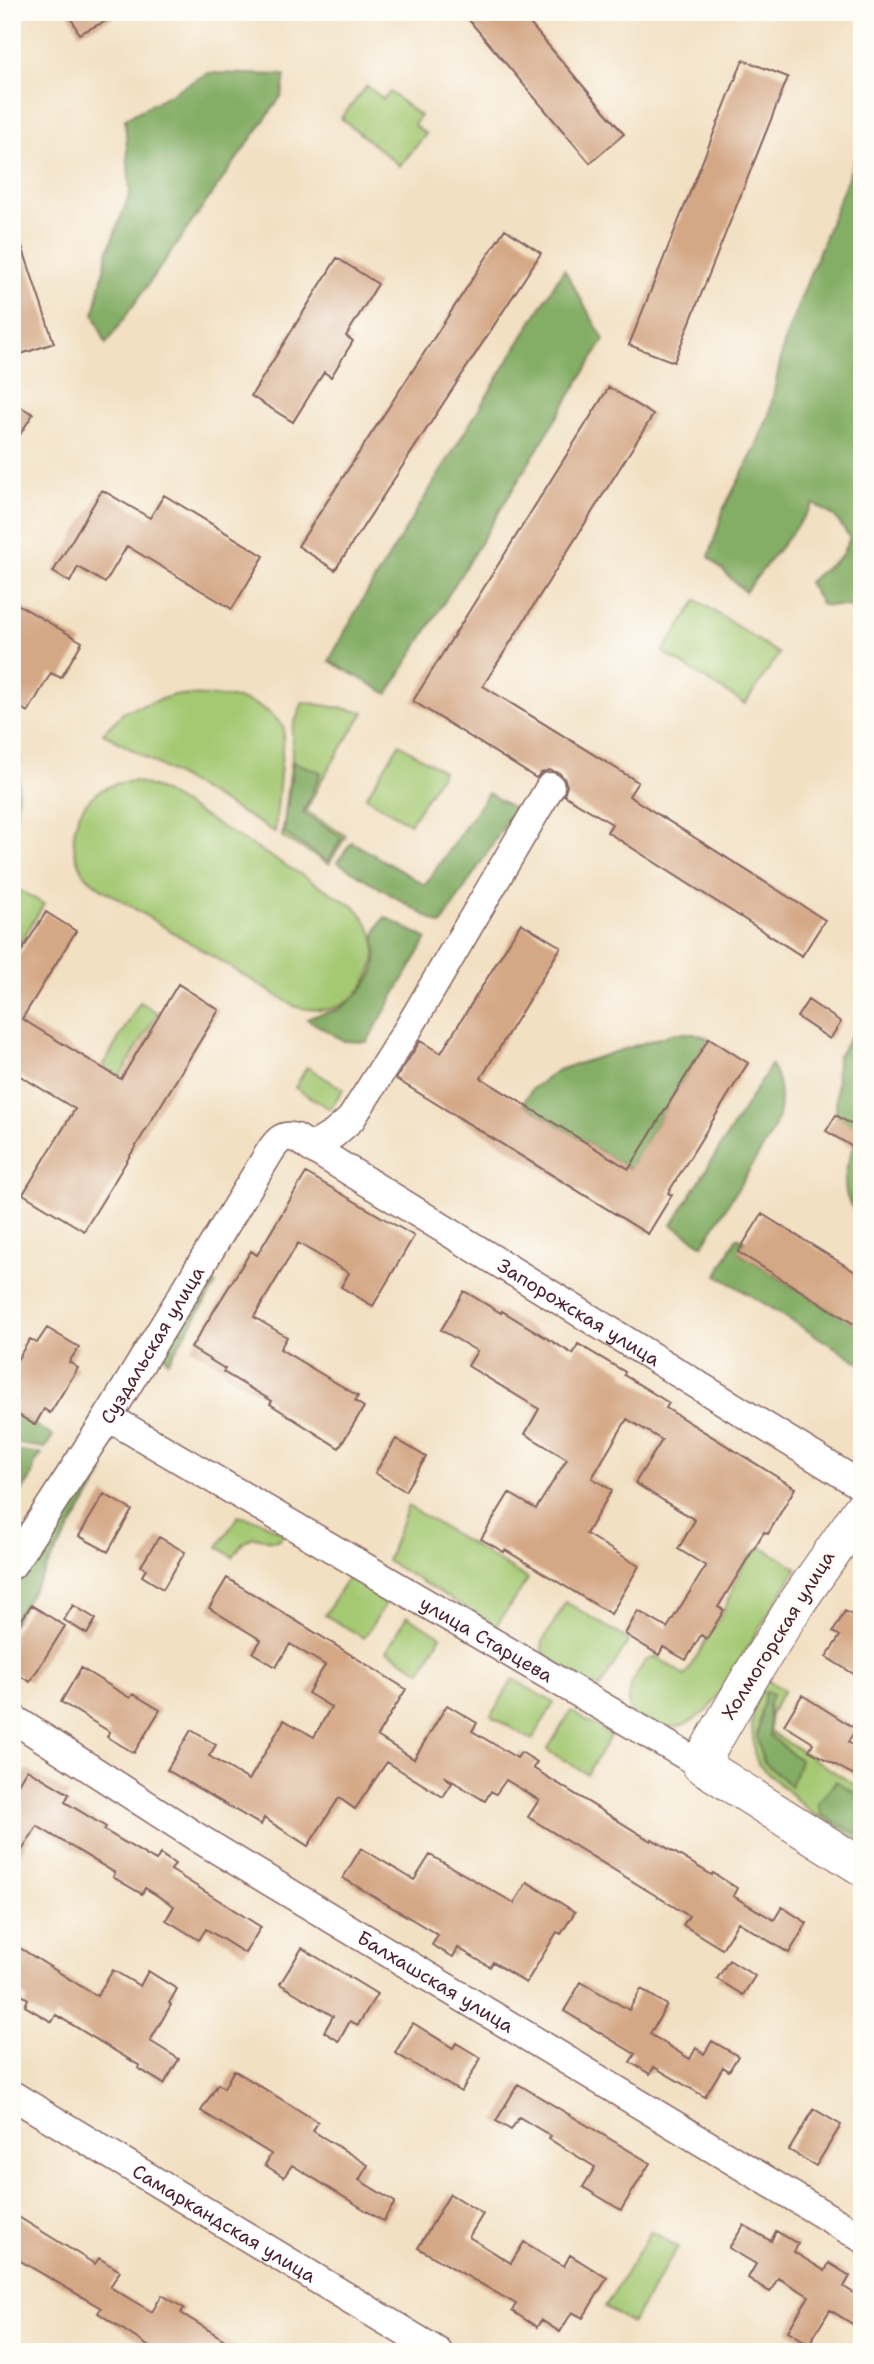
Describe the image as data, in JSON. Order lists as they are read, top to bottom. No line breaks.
{"streets":{"main road":["Холмогорская улица","улица Старцева"],"street":["Запорожская улица","Суздальская улица","Балхашская улица","Самаркандская улица"]},"crossings":[["Запорожская улица","Суздальская улица"],["Суздальская улица","улица Старцева"],["Холмогорская улица","улица Старцева"]]}
